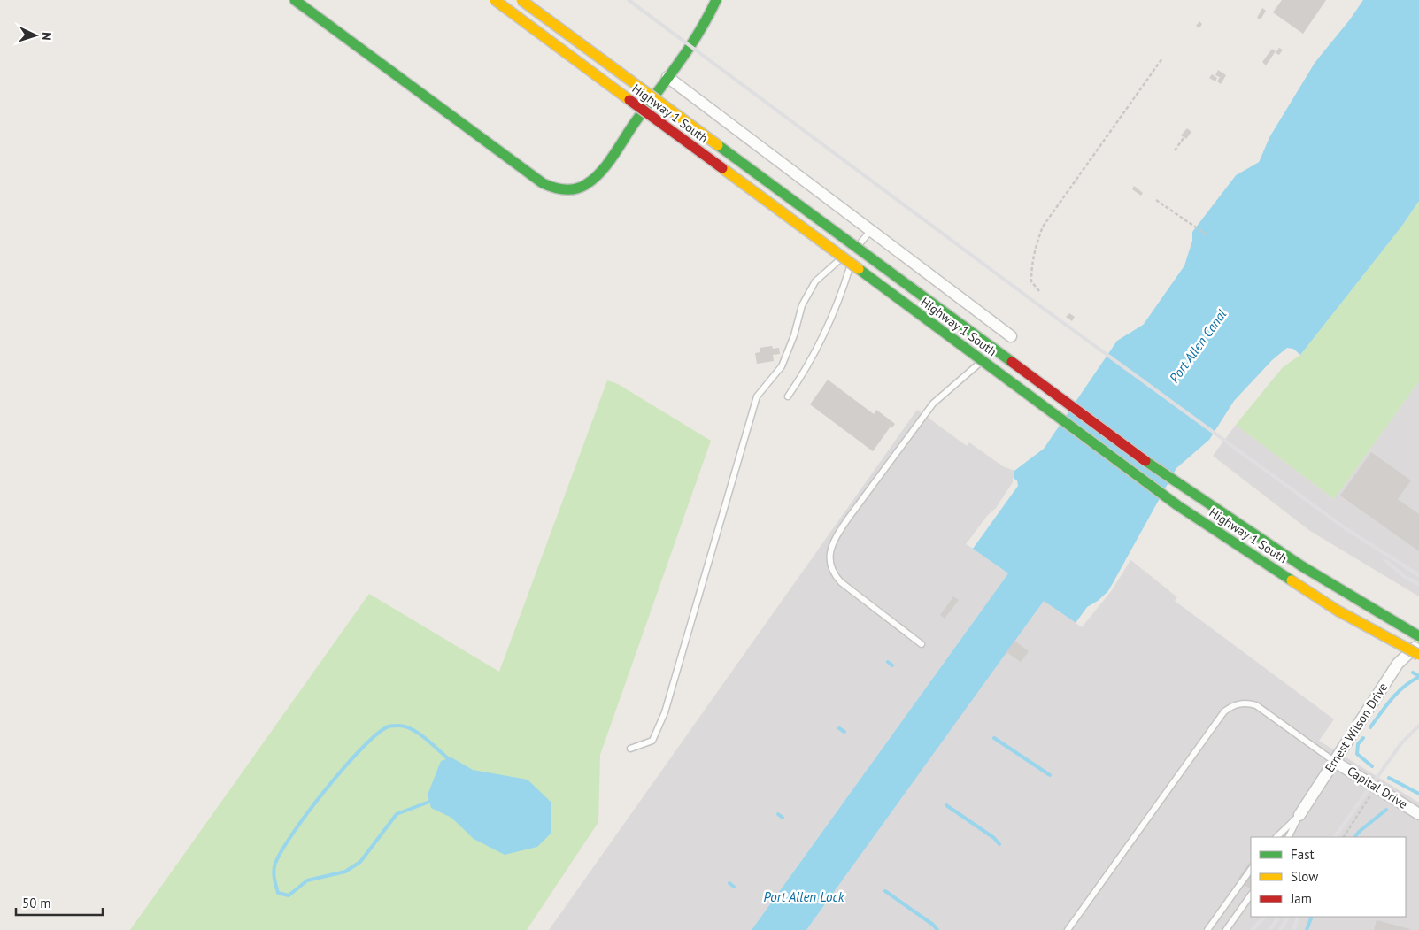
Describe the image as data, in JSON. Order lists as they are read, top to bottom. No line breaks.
{"streets":{"main road":["Highway 1 South"],"street":["Ernest Wilson Drive","Capital Drive"]},"crossings":[["Ernest Wilson Drive","Capital Drive"]],"water":["Port Allen Canal","Port Allen Lock"],"legend":["Fast","Slow","Jam"],"scale_bar":"50 m","north":"right"}
